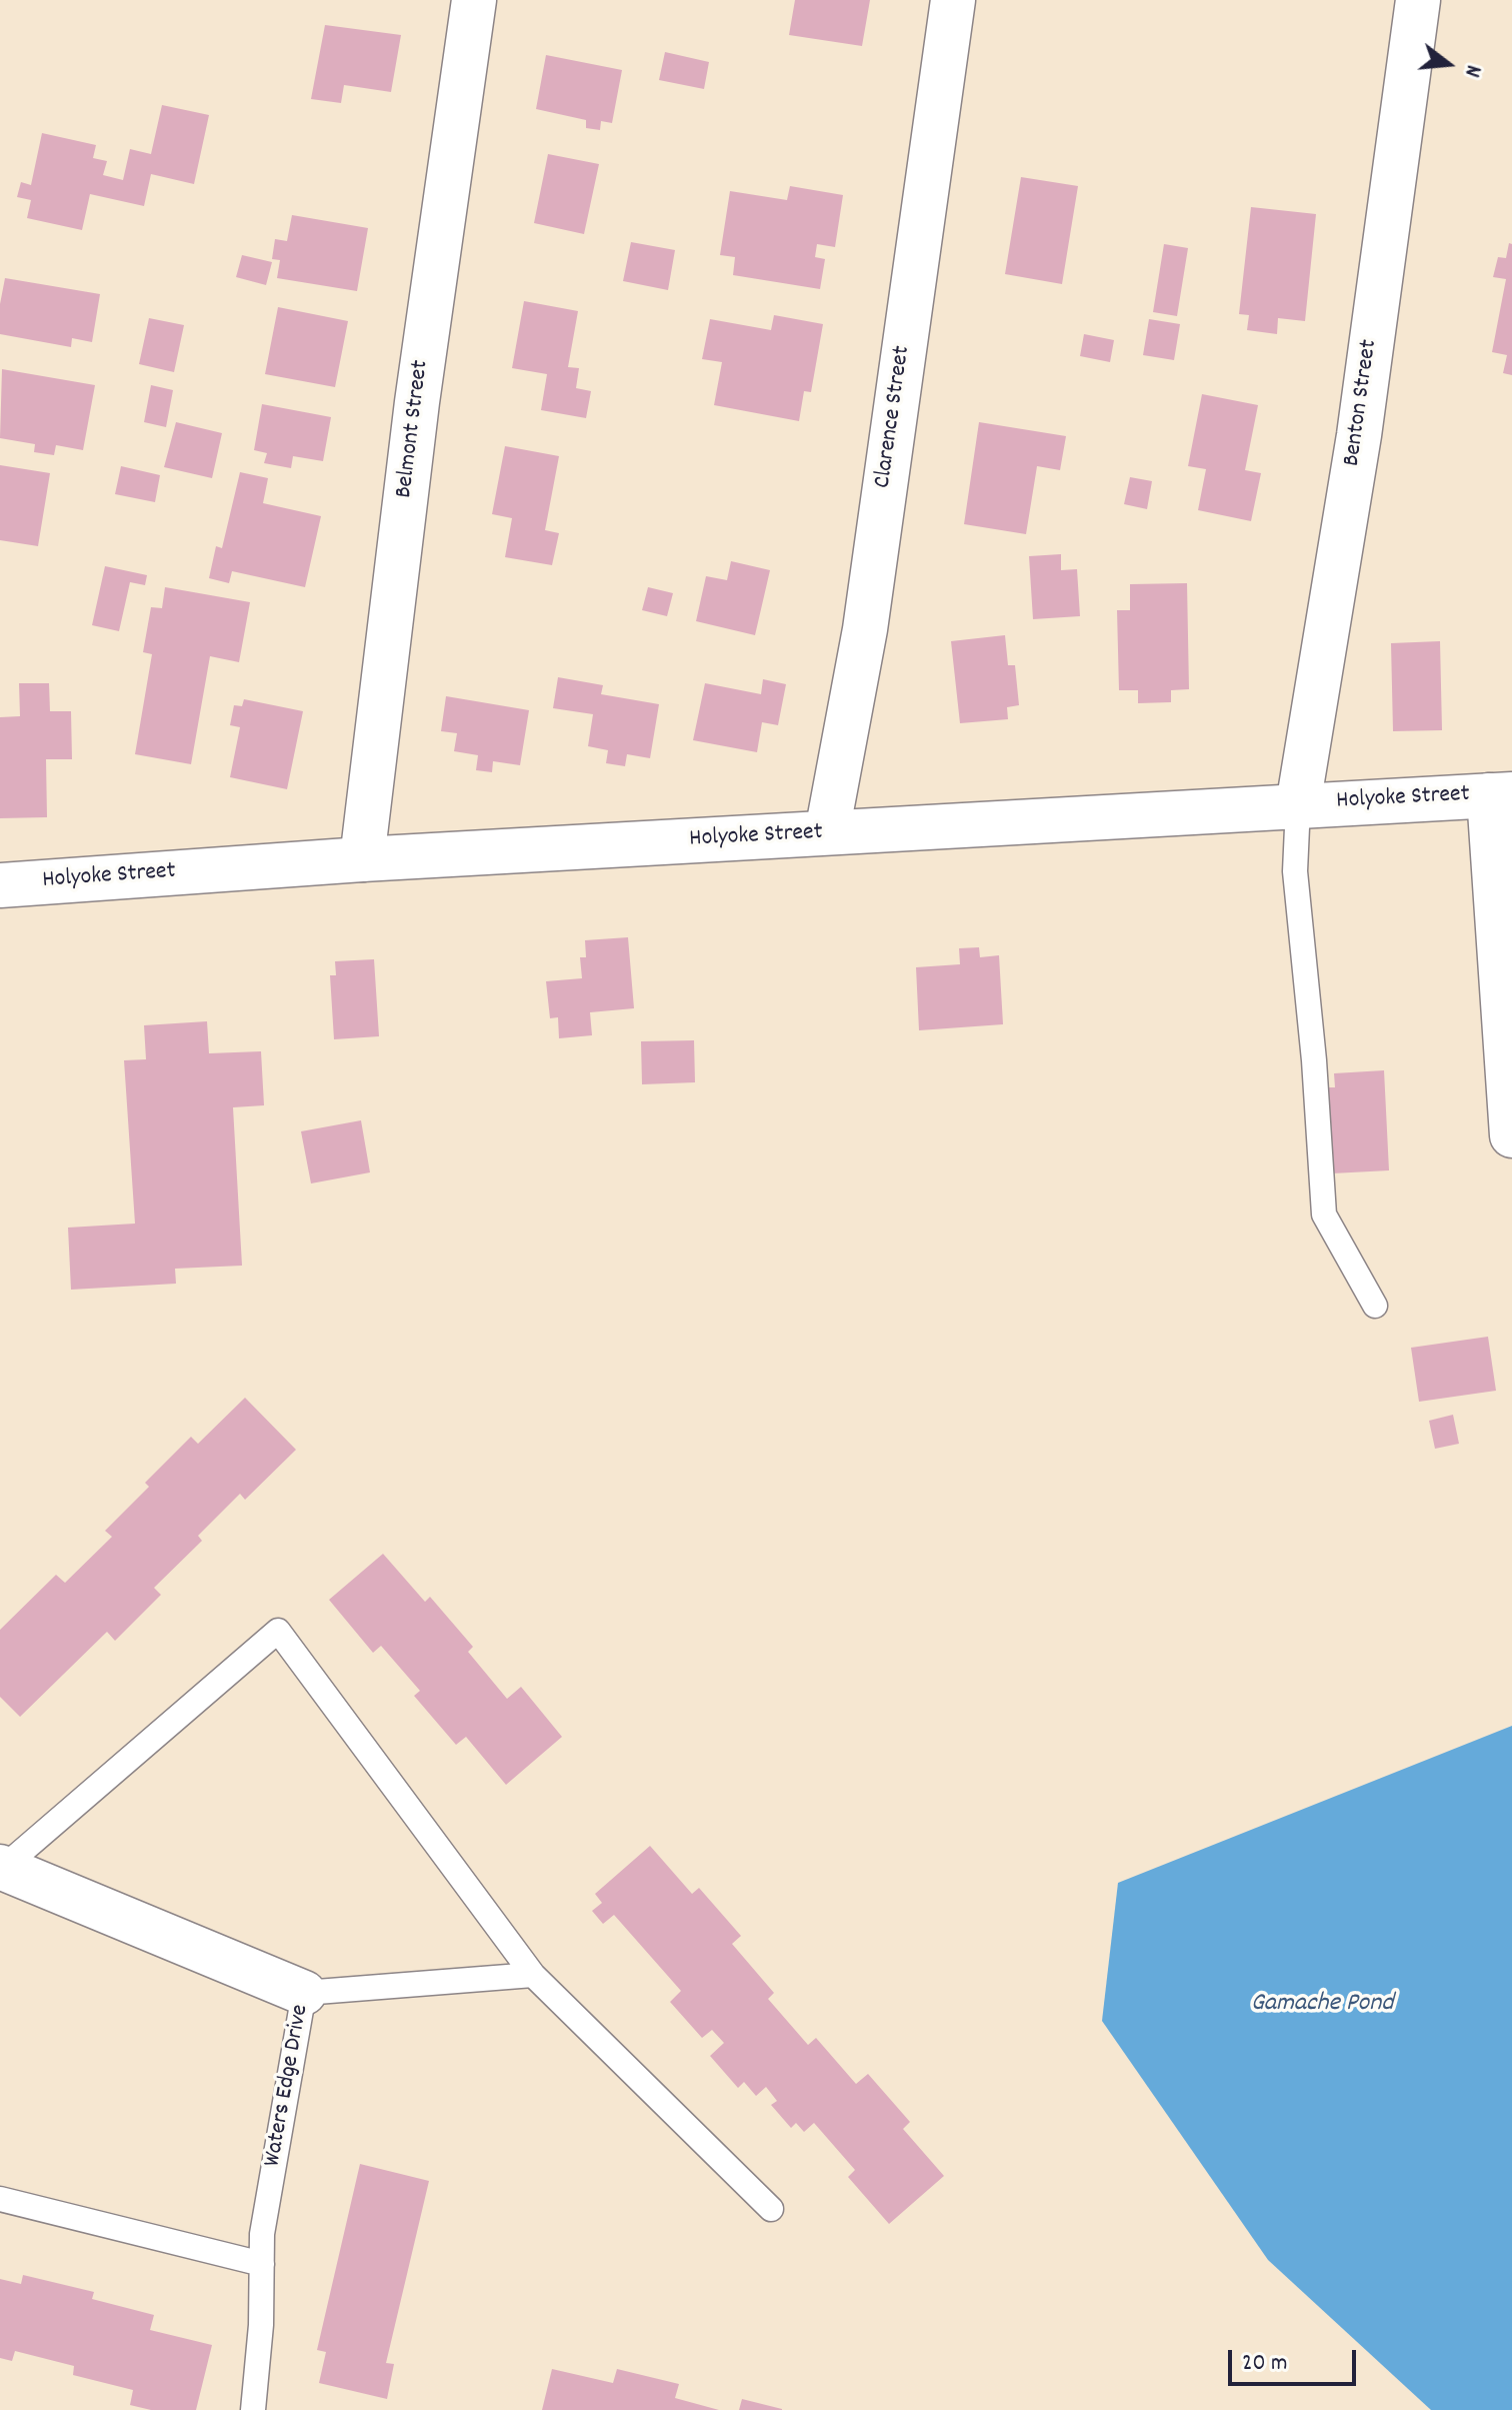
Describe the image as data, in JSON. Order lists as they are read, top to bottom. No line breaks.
{"streets":{"street":["Benton Street","Clarence Street","Belmont Street","Holyoke Street","Waters Edge Drive"]},"crossings":[["Benton Street","Holyoke Street"],["Clarence Street","Holyoke Street"],["Belmont Street","Holyoke Street"]],"water":["Gamache Pond"],"scale_bar":"20 m","north":"right"}
